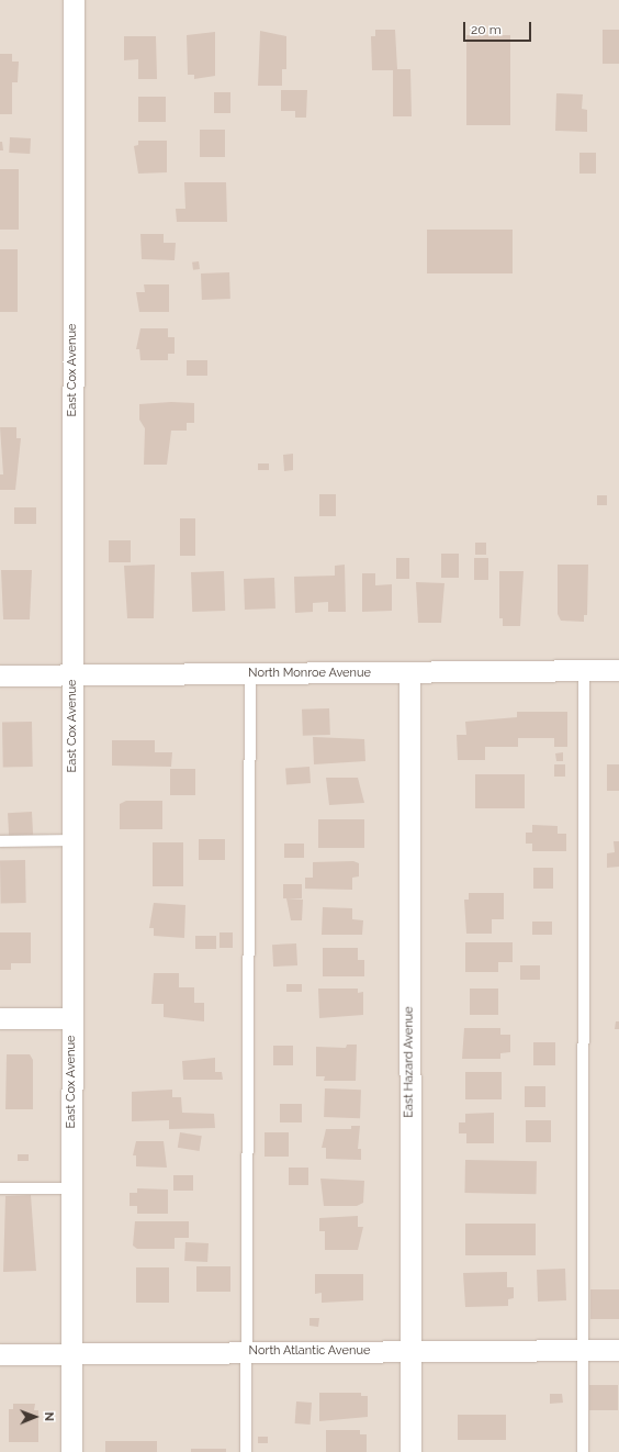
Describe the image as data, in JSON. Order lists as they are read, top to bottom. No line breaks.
{"streets":{"street":["East Cox Avenue","North Monroe Avenue","East Hazard Avenue","North Atlantic Avenue"]},"crossings":[["East Cox Avenue","North Monroe Avenue"],["East Cox Avenue","North Atlantic Avenue"],["North Monroe Avenue","East Hazard Avenue"],["East Hazard Avenue","North Atlantic Avenue"]],"scale_bar":"20 m","north":"right"}
